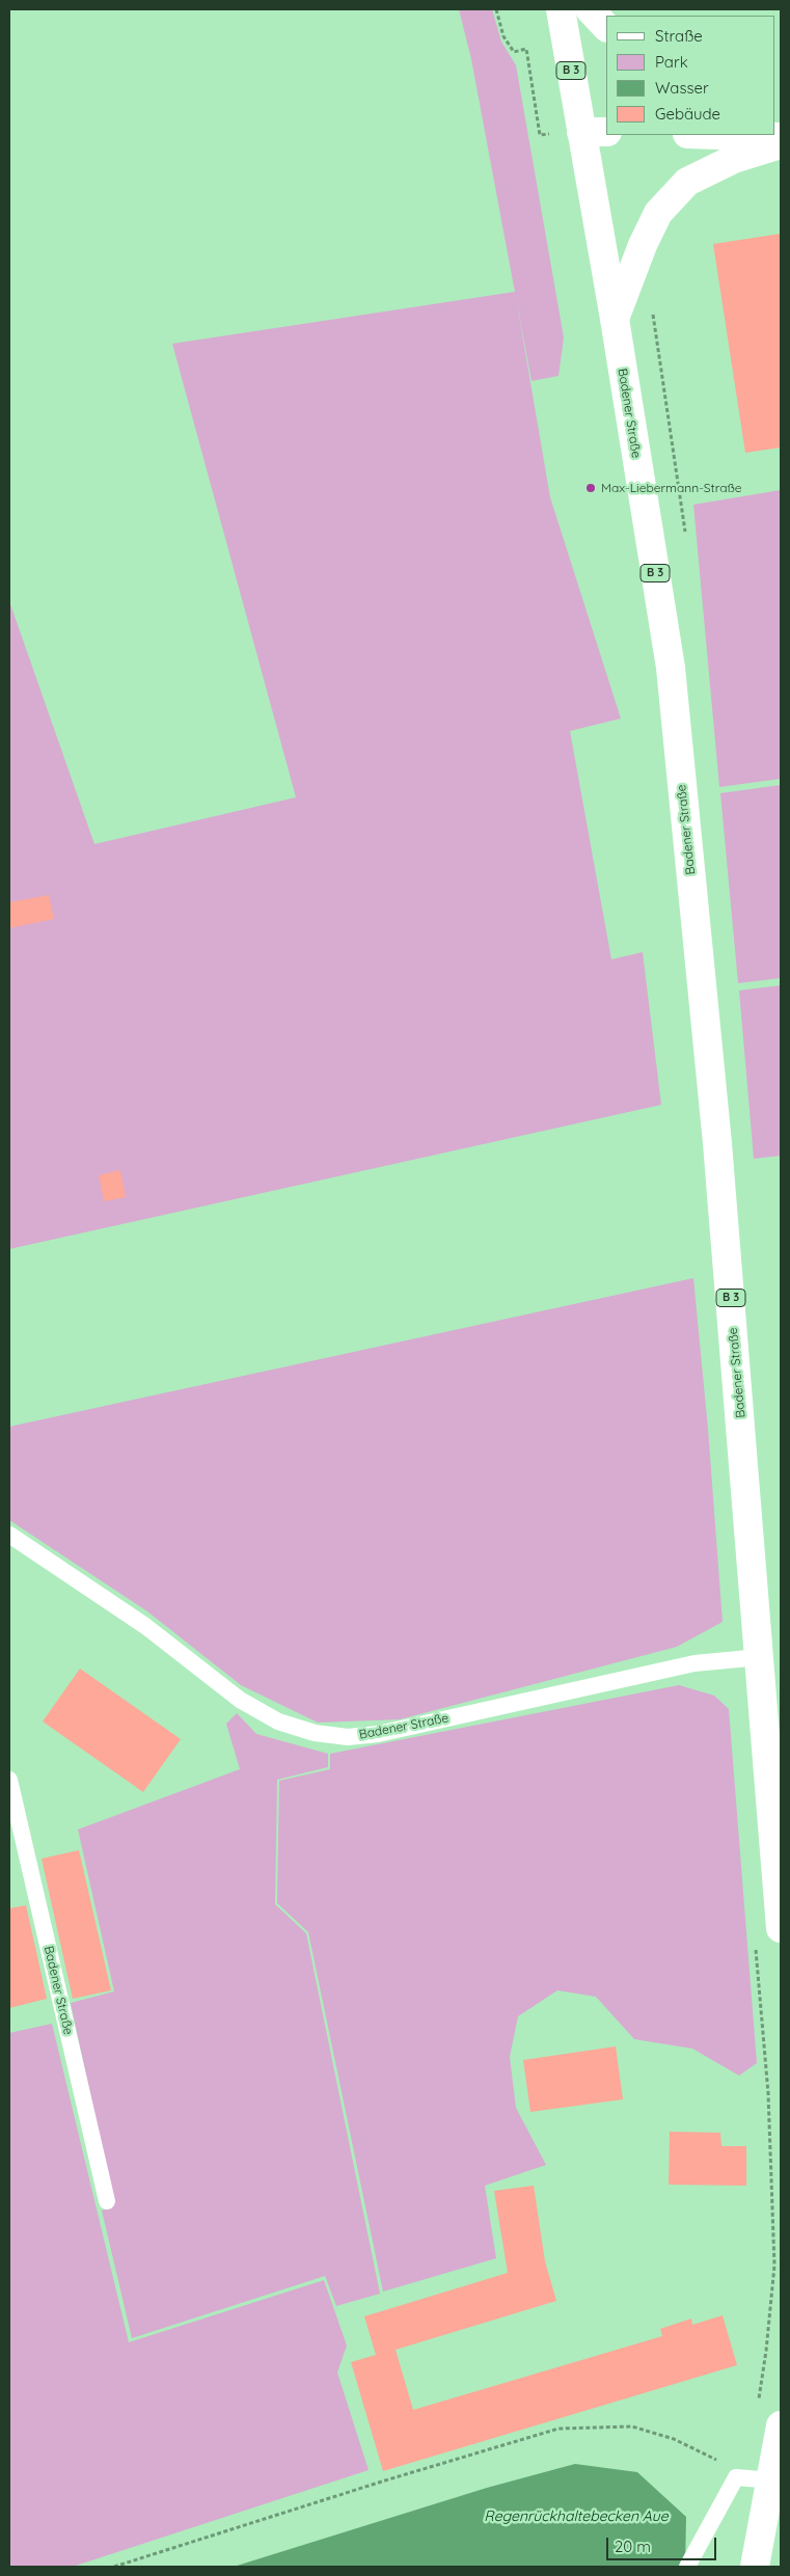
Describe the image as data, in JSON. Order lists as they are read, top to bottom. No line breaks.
{"streets":{"main road":["B 3","Badener Straße"]},"water":["Regenrückhaltebecken Aue"],"places":["Max-Liebermann-Straße"],"legend":["Straße","Park","Wasser","Gebäude"],"scale_bar":"20 m"}
